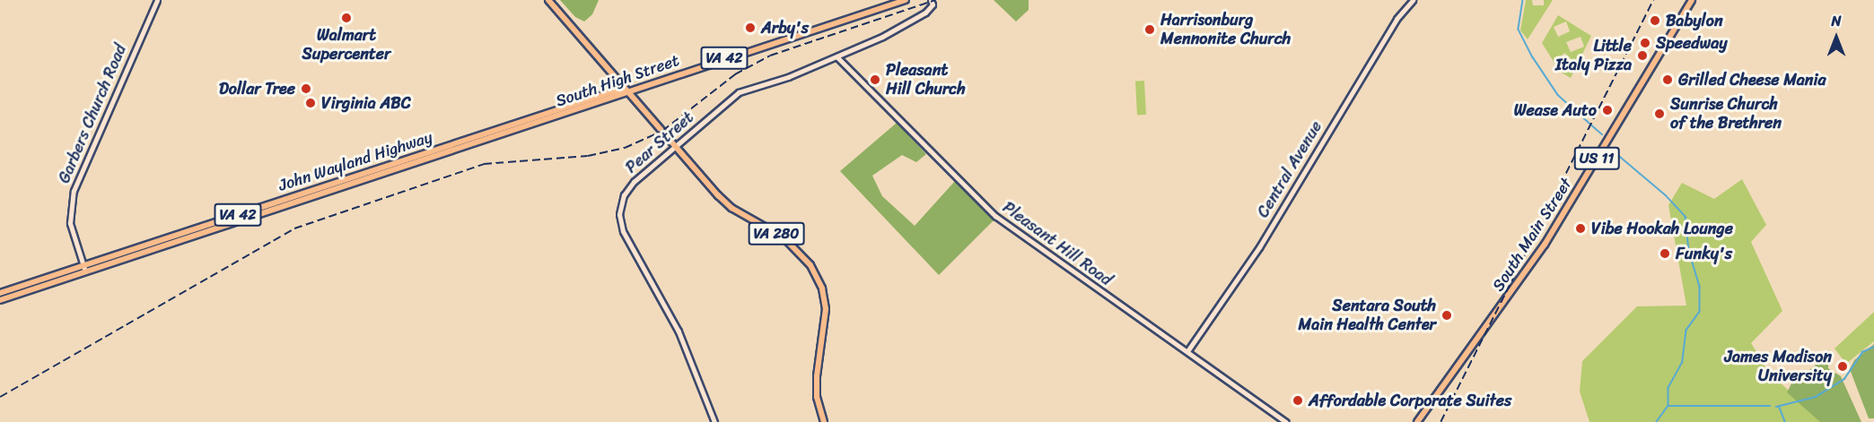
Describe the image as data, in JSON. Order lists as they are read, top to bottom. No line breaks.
{"streets":{"main road":["VA 42","South High Street","US 11","John Wayland Highway","VA 280","South Main Street"],"street":["Garbers Church Road","Pear Street","Central Avenue","Pleasant Hill Road"]},"crossings":[["South High Street","John Wayland Highway"],["South High Street","VA 280"],["Garbers Church Road","John Wayland Highway"],["Pear Street","VA 280"],["Pear Street","Pleasant Hill Road"],["John Wayland Highway","VA 280"],["Central Avenue","Pleasant Hill Road"]],"places":["Walmart Supercenter","Babylon","Arby's","Harrisonburg Mennonite Church","Speedway","Little Italy Pizza","Pleasant Hill Church","Grilled Cheese Mania","Dollar Tree","Virginia ABC","Wease Auto","Sunrise Church of the Brethren","Vibe Hookah Lounge","Funky's","Sentara South Main Health Center","James Madison University","Affordable Corporate Suites"],"north":"top"}
